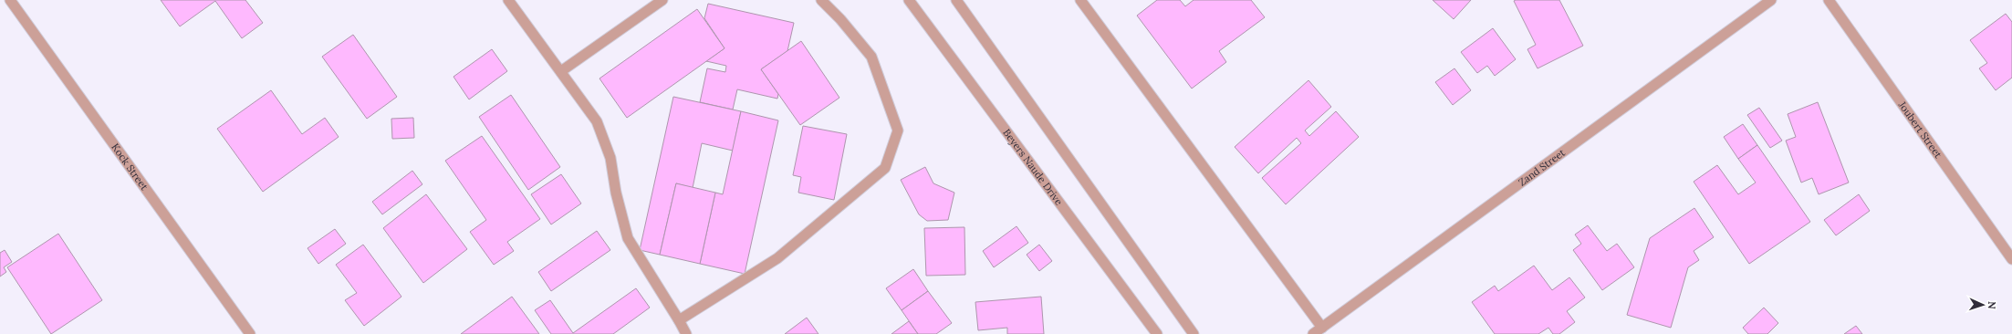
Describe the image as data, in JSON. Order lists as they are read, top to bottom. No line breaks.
{"streets":{"street":["Joubert Street","Kock Street","Beyers Naude Drive","Zand Street"]},"north":"right"}
